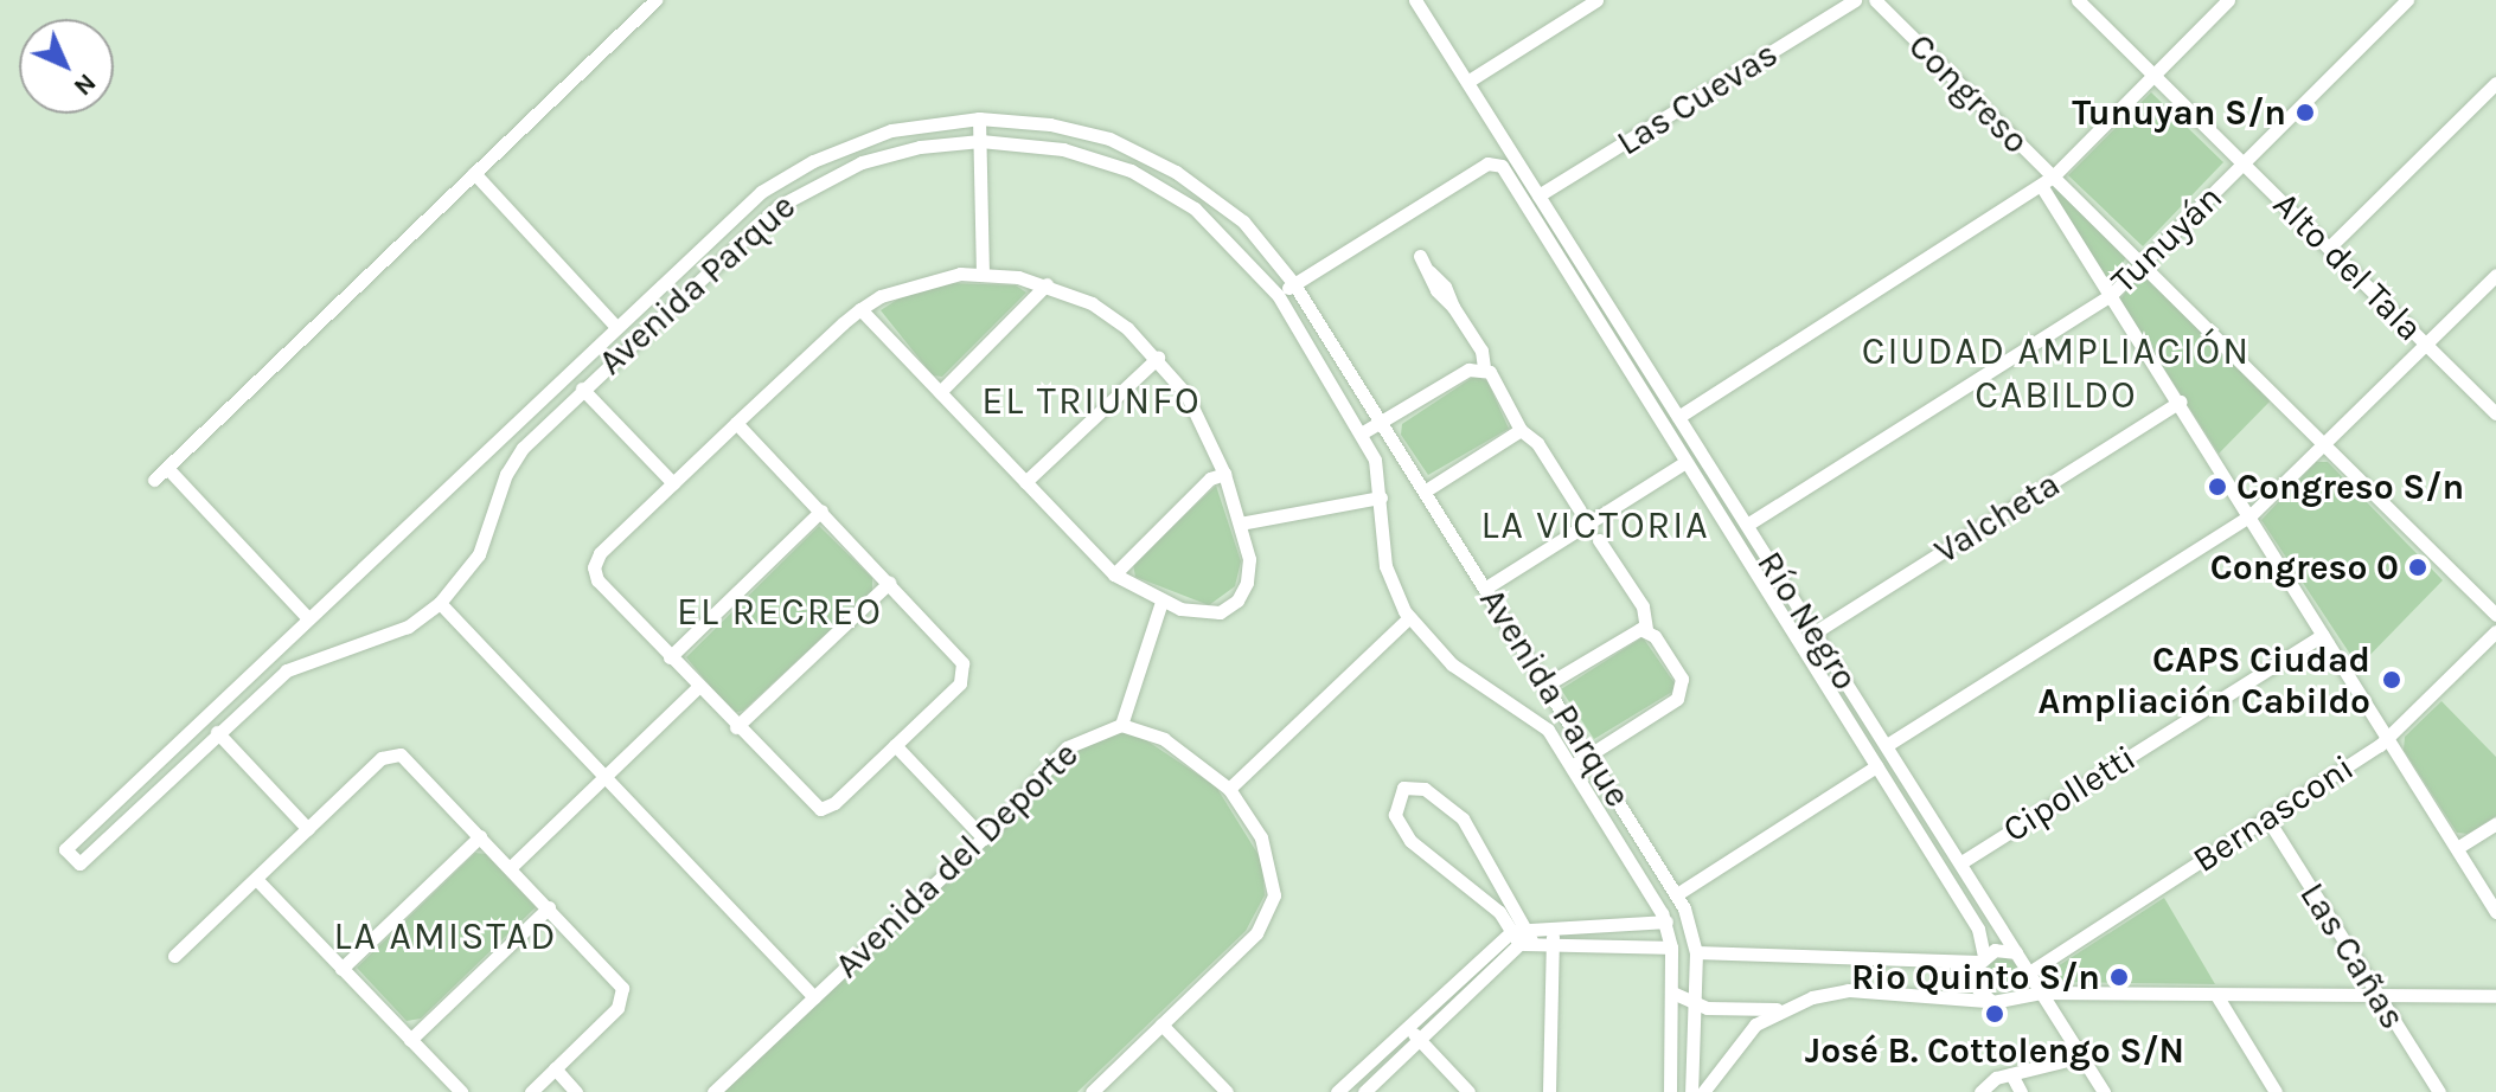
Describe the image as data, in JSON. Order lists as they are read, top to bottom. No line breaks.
{"streets":{"street":["Congreso","Las Cuevas","Tunuyán","Alto del Tala","Avenida Parque","Valcheta","Río Negro","Cipolletti","Bernasconi","Avenida del Deporte","Las Cañas"]},"crossings":[["Las Cuevas","Río Negro"],["Tunuyán","Alto del Tala"],["Tunuyán","Río Negro"],["Avenida Parque","Río Negro"],["Valcheta","Río Negro"],["Río Negro","Cipolletti"],["Río Negro","Bernasconi"],["Bernasconi","Las Cañas"]],"districts":["CIUDAD AMPLIACIÓN CABILDO","EL TRIUNFO","LA VICTORIA","EL RECREO","LA AMISTAD"],"places":["Tunuyan S/n","Congreso S/n","Congreso 0","CAPS Ciudad Ampliación Cabildo","Rio Quinto S/n","José B. Cottolengo S/N"],"north":"bottom right"}
